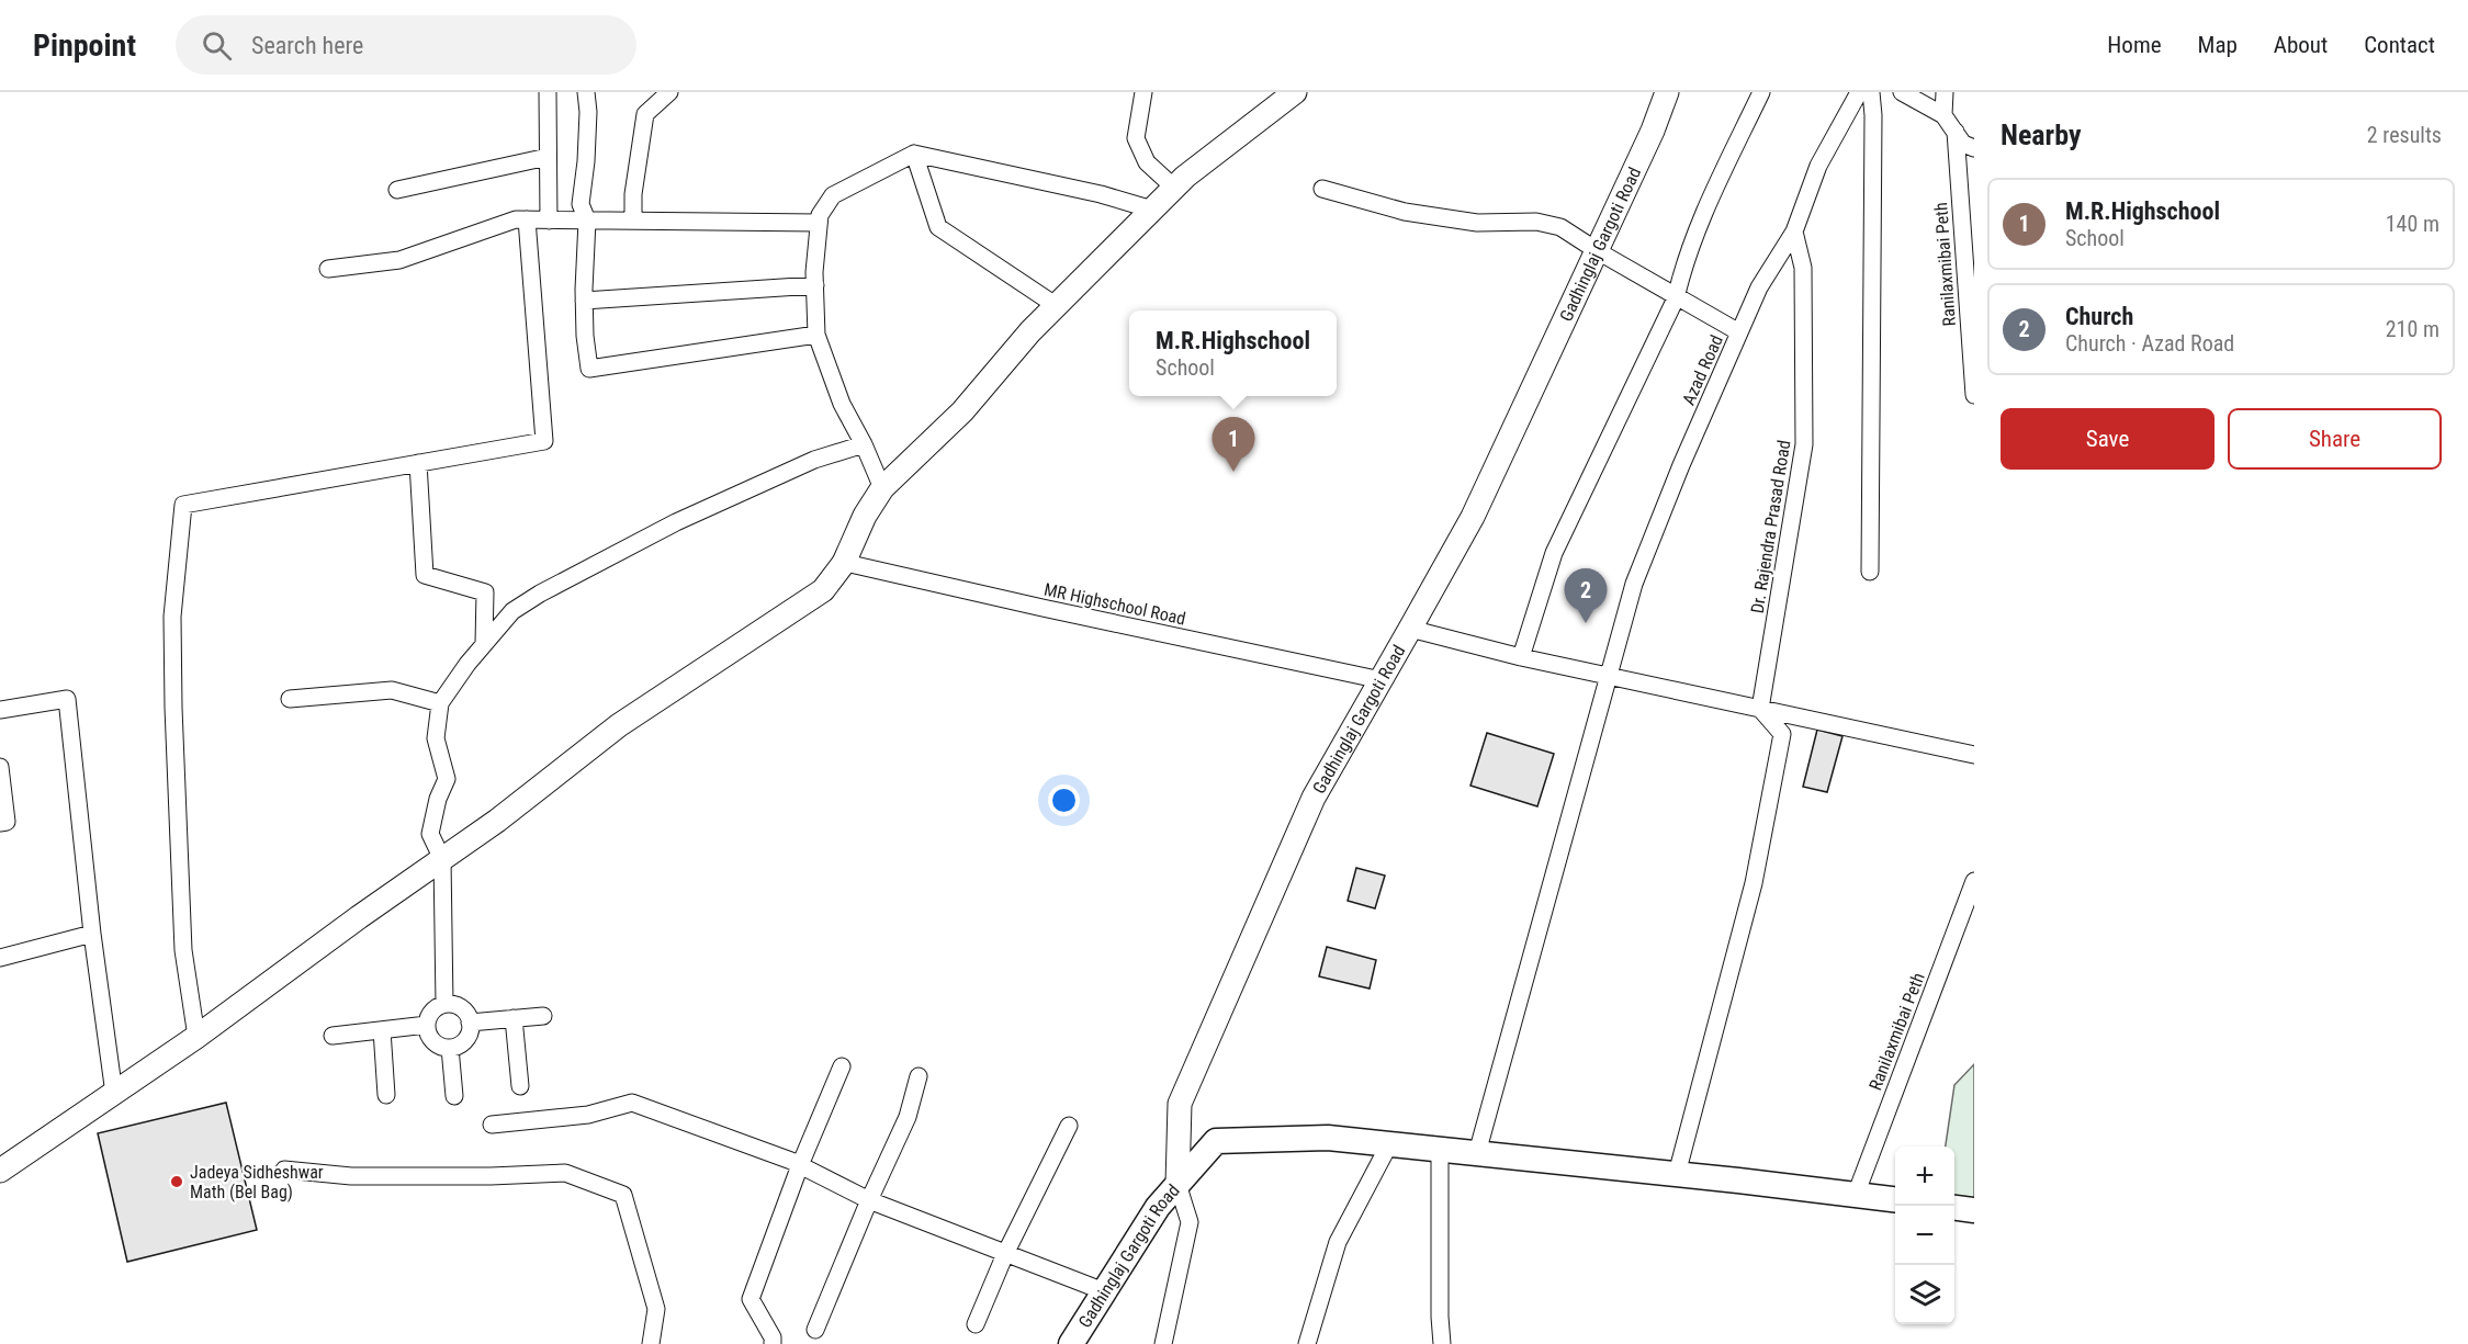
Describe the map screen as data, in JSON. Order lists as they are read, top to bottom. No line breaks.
{"streets":{"main road":["Gadhinglaj Gargoti Road"],"street":["Ranilaxmibai Peth","Azad Road","Dr. Rajendra Prasad Road","MR Highschool Road"]},"crossings":[["Gadhinglaj Gargoti Road","MR Highschool Road"],["Azad Road","Dr. Rajendra Prasad Road"]],"places":["Jadeya Sidheshwar Math (Bel Bag)"],"page":{"header":"Pinpoint","search":"Search here","nav":["Home","Map","About","Contact"],"heading":["Nearby","2 results"],"list":[{"mark":"1","name":"M.R.Highschool","note":"School","value":"140 m"},{"mark":"2","name":"Church","note":"Church · Azad Road","value":"210 m"}],"popup":["M.R.Highschool","School"],"buttons":["Save","Share"],"pins":["1","2"],"map_buttons":["+","−"]}}
